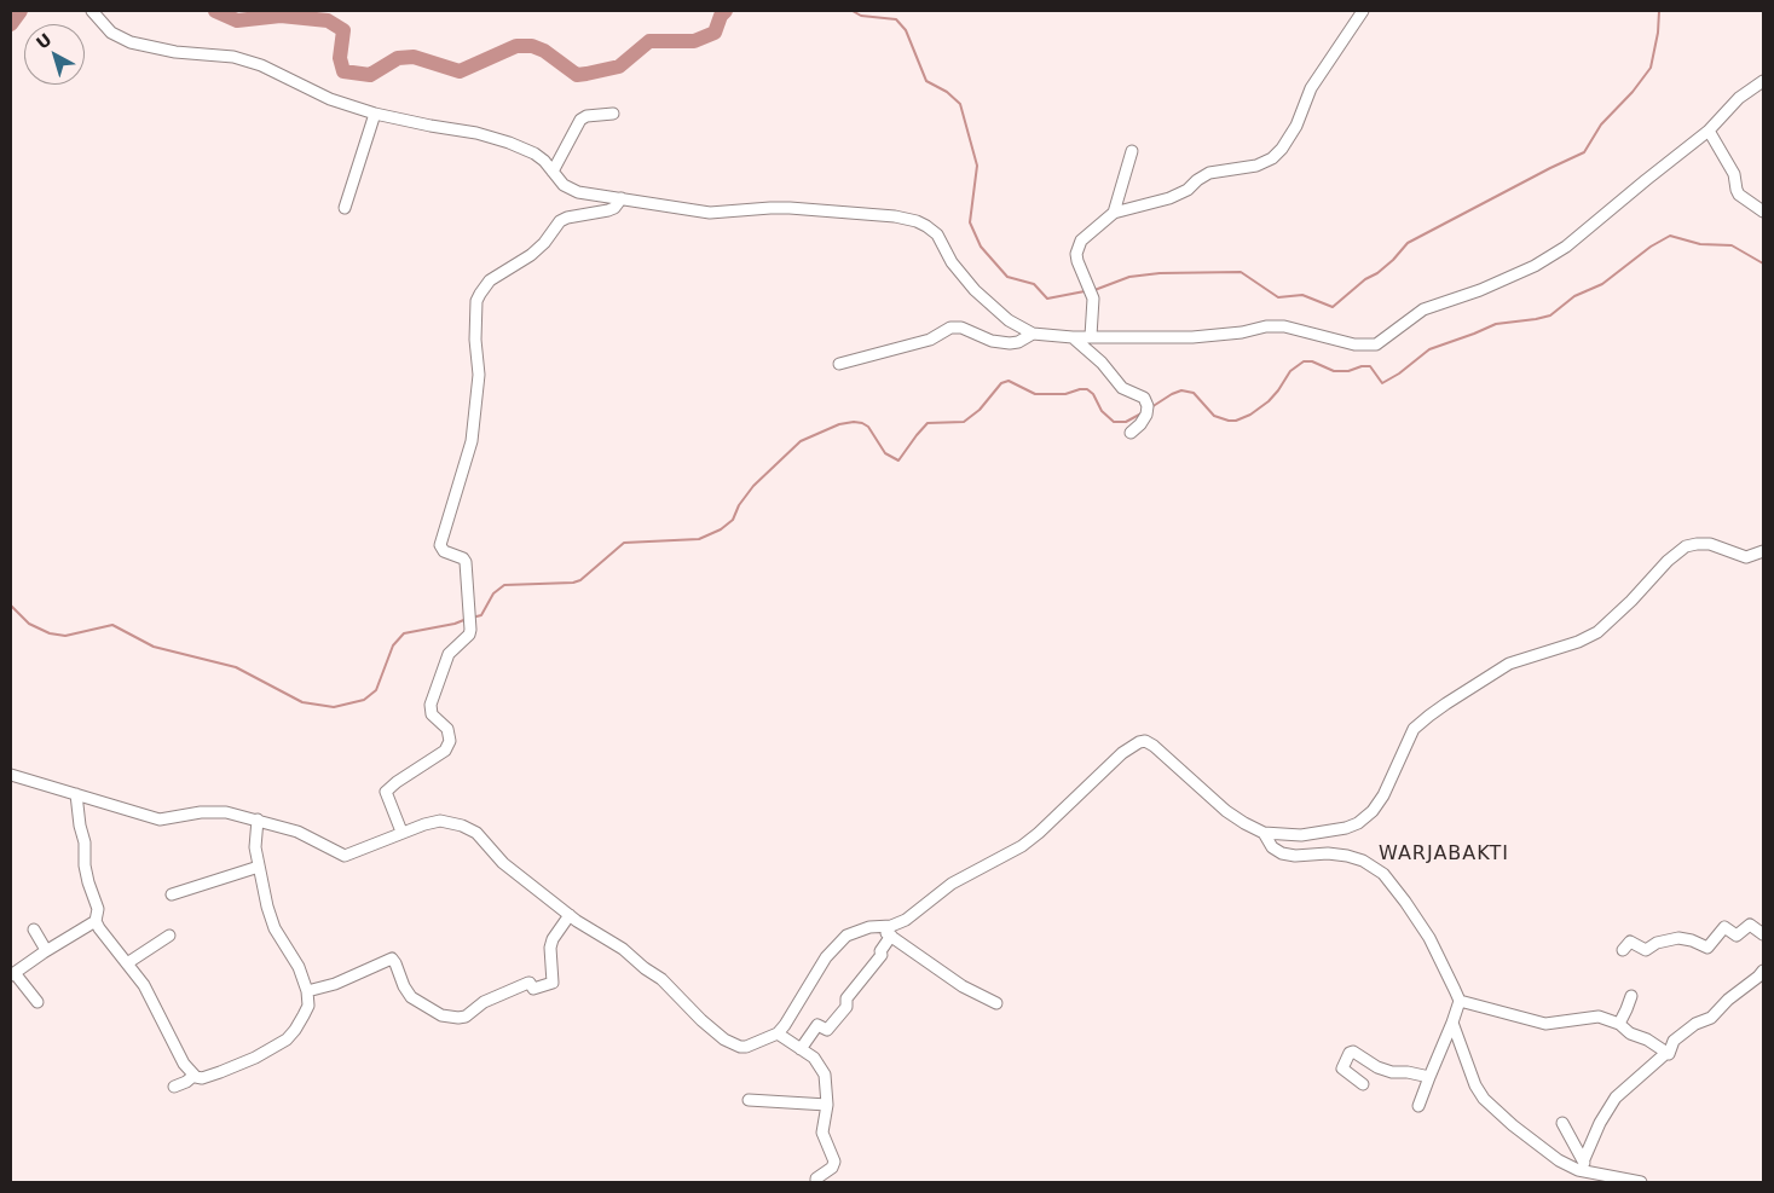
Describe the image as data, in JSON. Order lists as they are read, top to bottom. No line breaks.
{"districts":["WARJABAKTI"],"north":"top left"}
